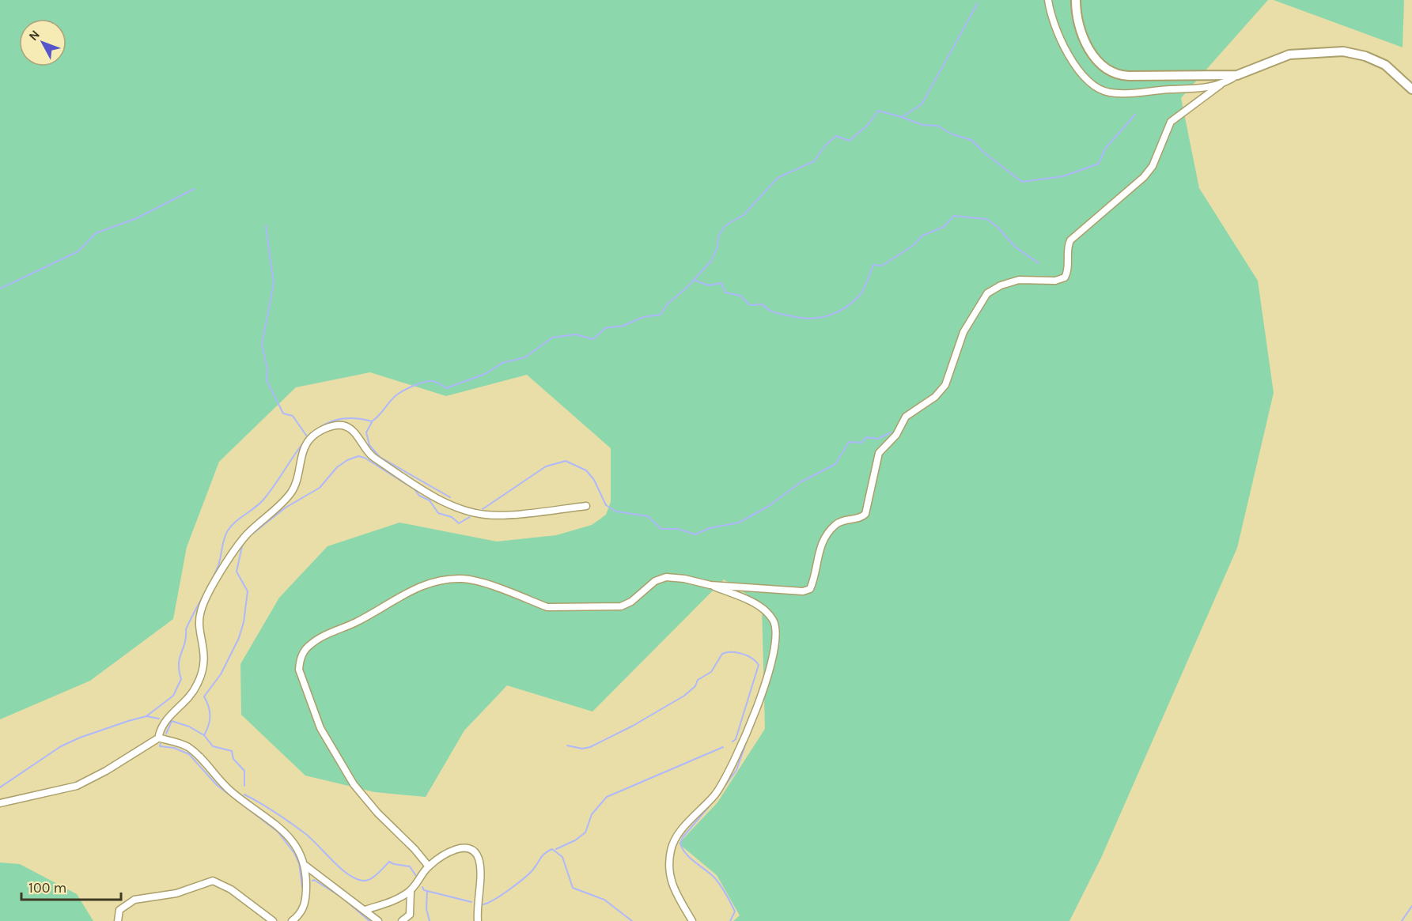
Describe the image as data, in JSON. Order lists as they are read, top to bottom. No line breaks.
{"scale_bar":"100 m","north":"top left"}
